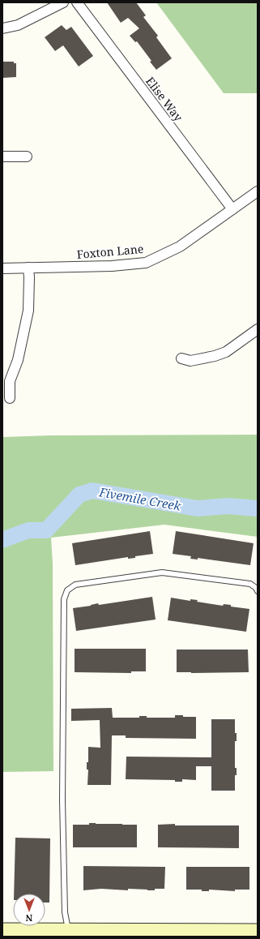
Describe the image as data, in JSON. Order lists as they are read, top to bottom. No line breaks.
{"streets":{"street":["Elise Way","Foxton Lane"]},"crossings":[["Elise Way","Foxton Lane"]],"water":["Fivemile Creek"],"north":"bottom"}
